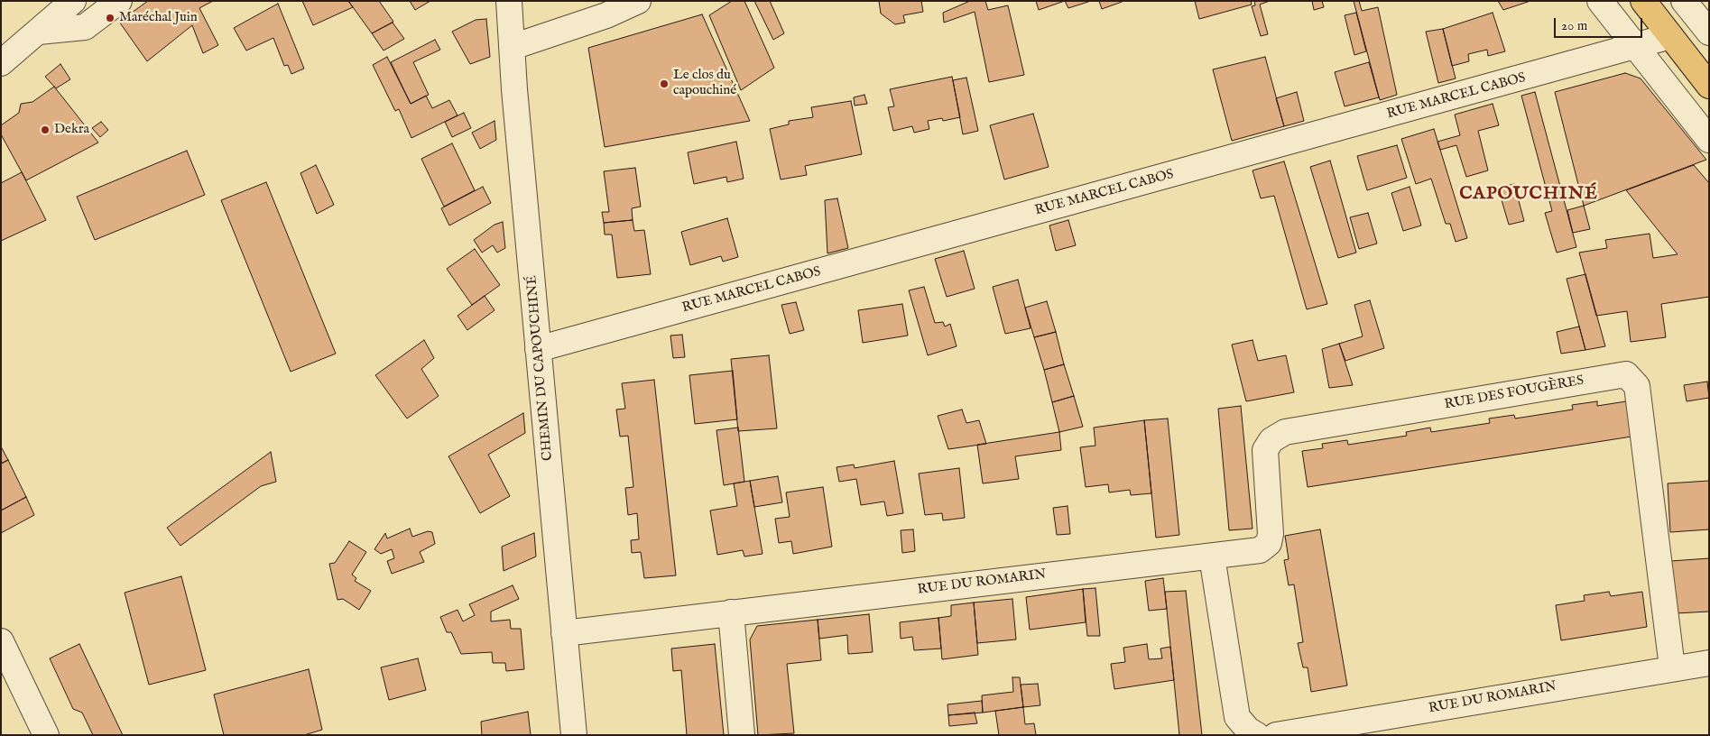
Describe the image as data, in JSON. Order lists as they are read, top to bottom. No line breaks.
{"streets":{"street":["RUE MARCEL CABOS","CHEMIN DU CAPOUCHINÉ","RUE DES FOUGÈRES","RUE DU ROMARIN"]},"crossings":[["RUE MARCEL CABOS","CHEMIN DU CAPOUCHINÉ"],["CHEMIN DU CAPOUCHINÉ","RUE DU ROMARIN"],["RUE DES FOUGÈRES","RUE DU ROMARIN"]],"districts":["CAPOUCHINÉ"],"places":["Maréchal Juin","Le clos du capouchiné","Dekra"],"scale_bar":"20 m"}
